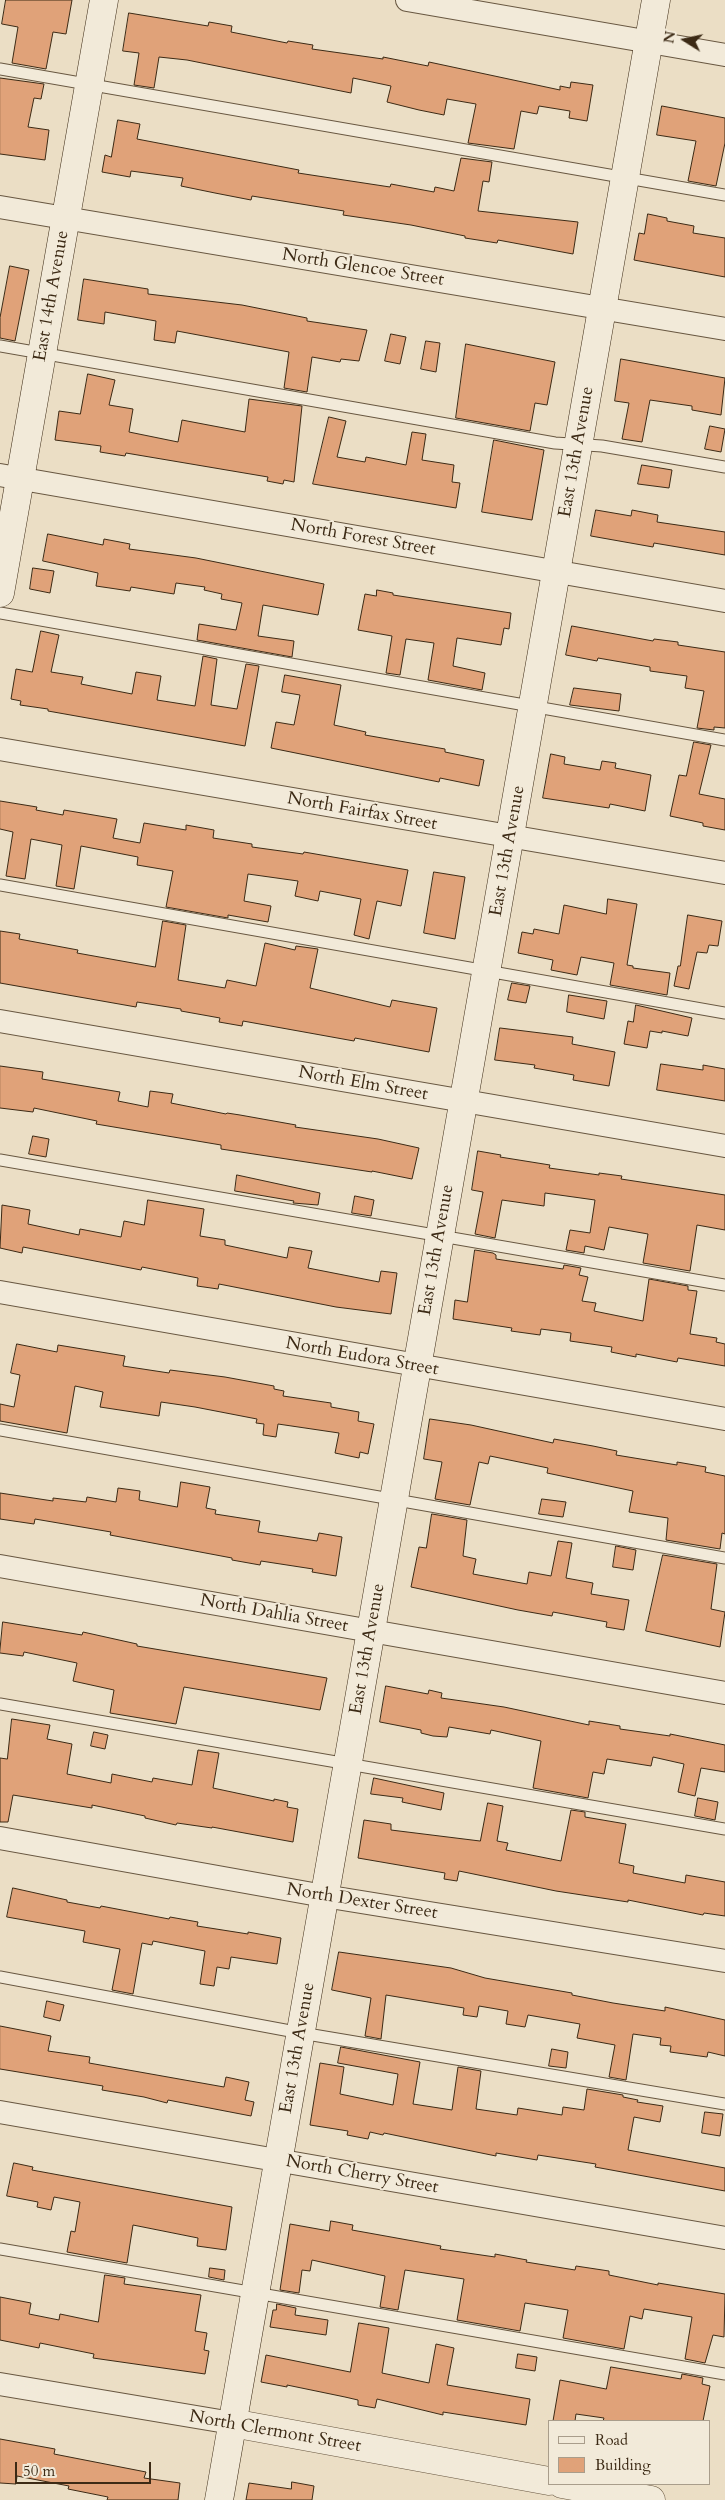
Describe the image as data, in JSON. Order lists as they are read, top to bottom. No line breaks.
{"streets":{"main road":["East 14th Avenue","East 13th Avenue","North Clermont Street"],"street":["North Glencoe Street","North Forest Street","North Fairfax Street","North Elm Street","North Eudora Street","North Dahlia Street","North Dexter Street","North Cherry Street"]},"crossings":[["North Glencoe Street","East 14th Avenue"],["North Glencoe Street","East 13th Avenue"],["East 14th Avenue","North Forest Street"],["East 13th Avenue","North Forest Street"],["East 13th Avenue","North Fairfax Street"],["East 13th Avenue","North Elm Street"],["East 13th Avenue","North Eudora Street"],["East 13th Avenue","North Dahlia Street"],["East 13th Avenue","North Dexter Street"],["East 13th Avenue","North Cherry Street"],["East 13th Avenue","North Clermont Street"]],"legend":["Road","Building"],"scale_bar":"50 m","north":"left"}
